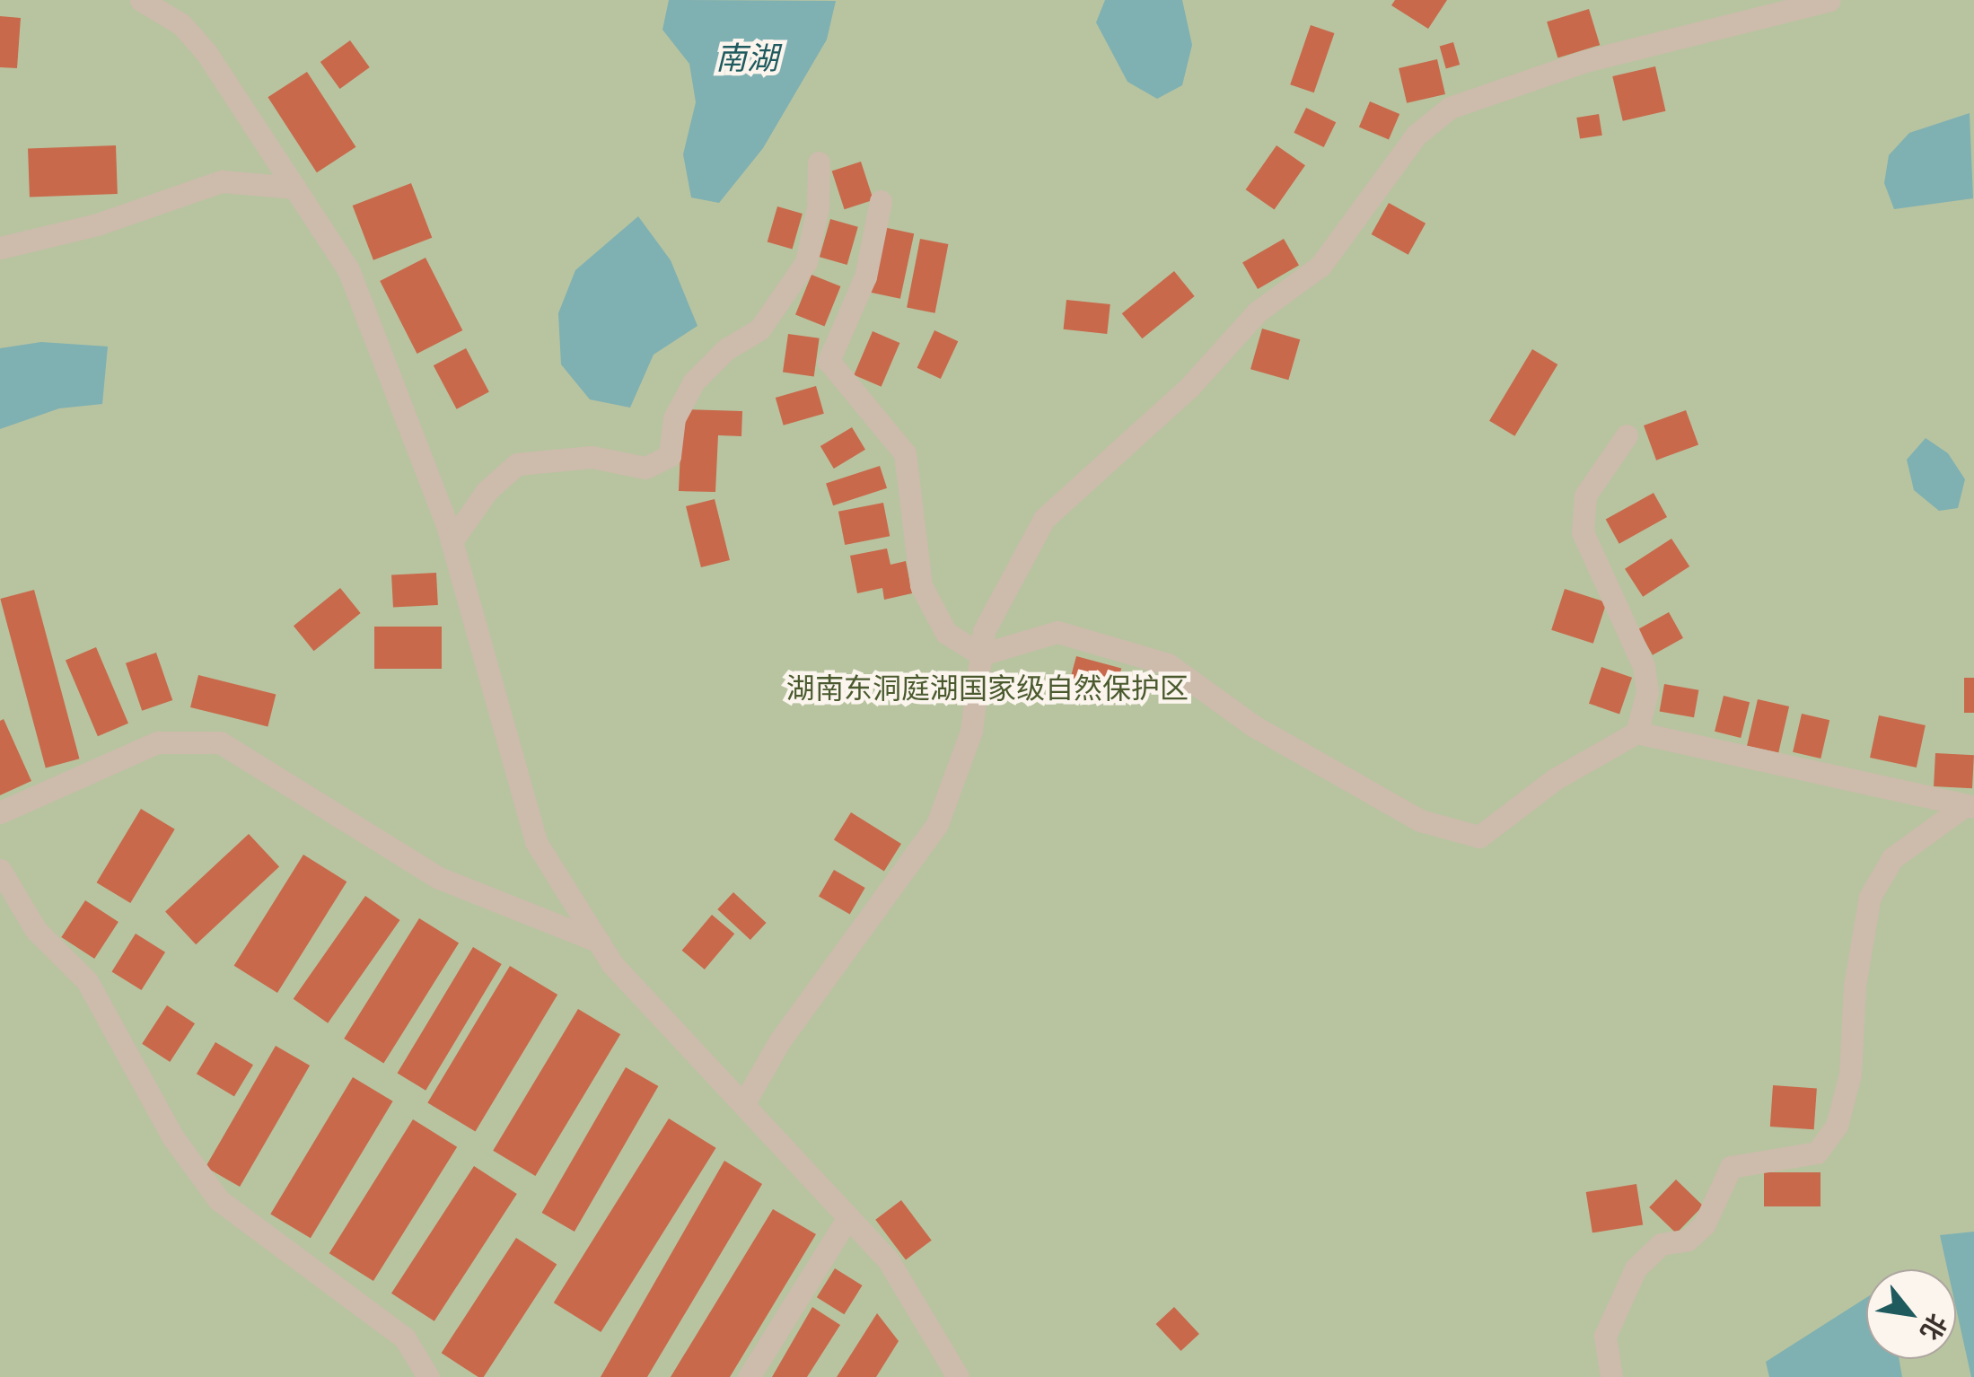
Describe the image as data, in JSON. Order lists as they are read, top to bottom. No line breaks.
{"water":["南湖"],"parks":["湖南东洞庭湖国家级自然保护区"],"north":"bottom right"}
